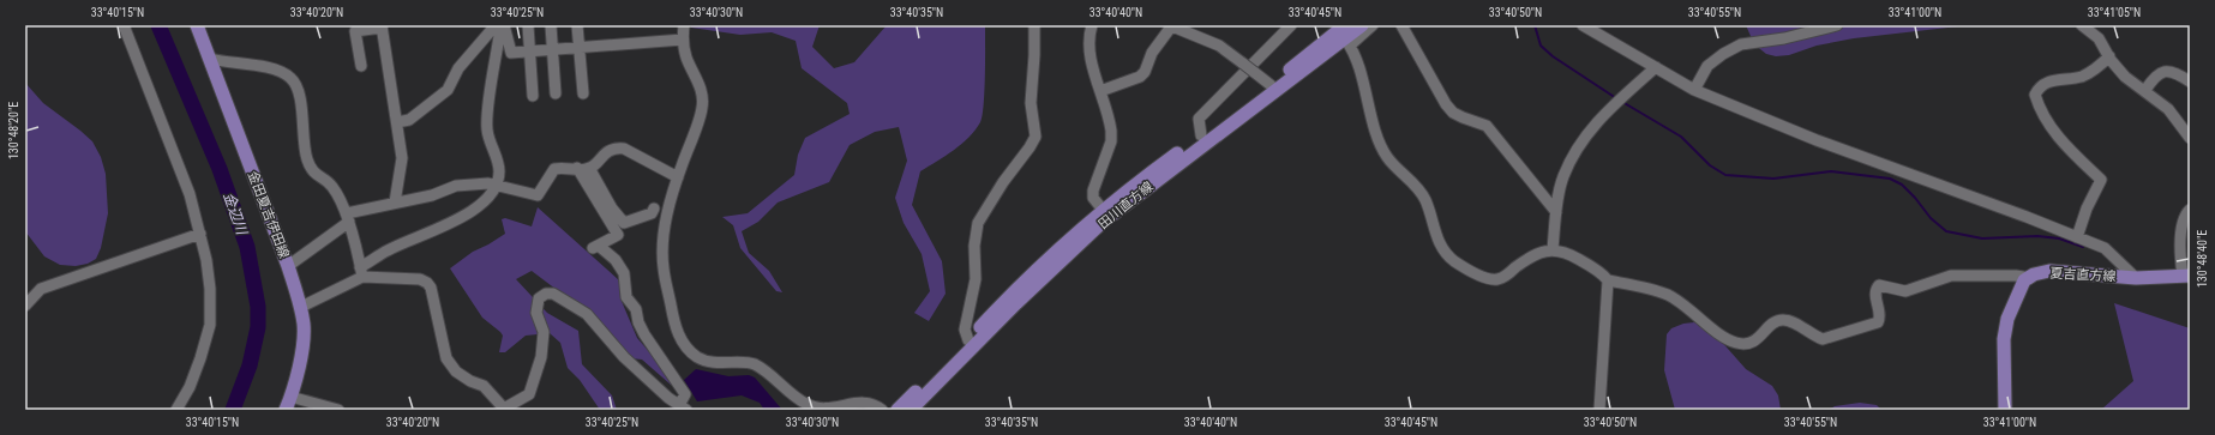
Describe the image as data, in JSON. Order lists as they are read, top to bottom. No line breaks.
{"streets":{"main road":["田川直方線","金田夏吉伊田線","夏吉直方線"]},"water":["金辺川"],"coordinates":["33°40'15\"N","33°40'20\"N","33°40'25\"N","33°40'30\"N","33°40'35\"N","33°40'40\"N","33°40'45\"N","33°40'50\"N","33°40'55\"N","33°41'00\"N","33°41'05\"N","130°48'20\"E","130°48'40\"E"]}
